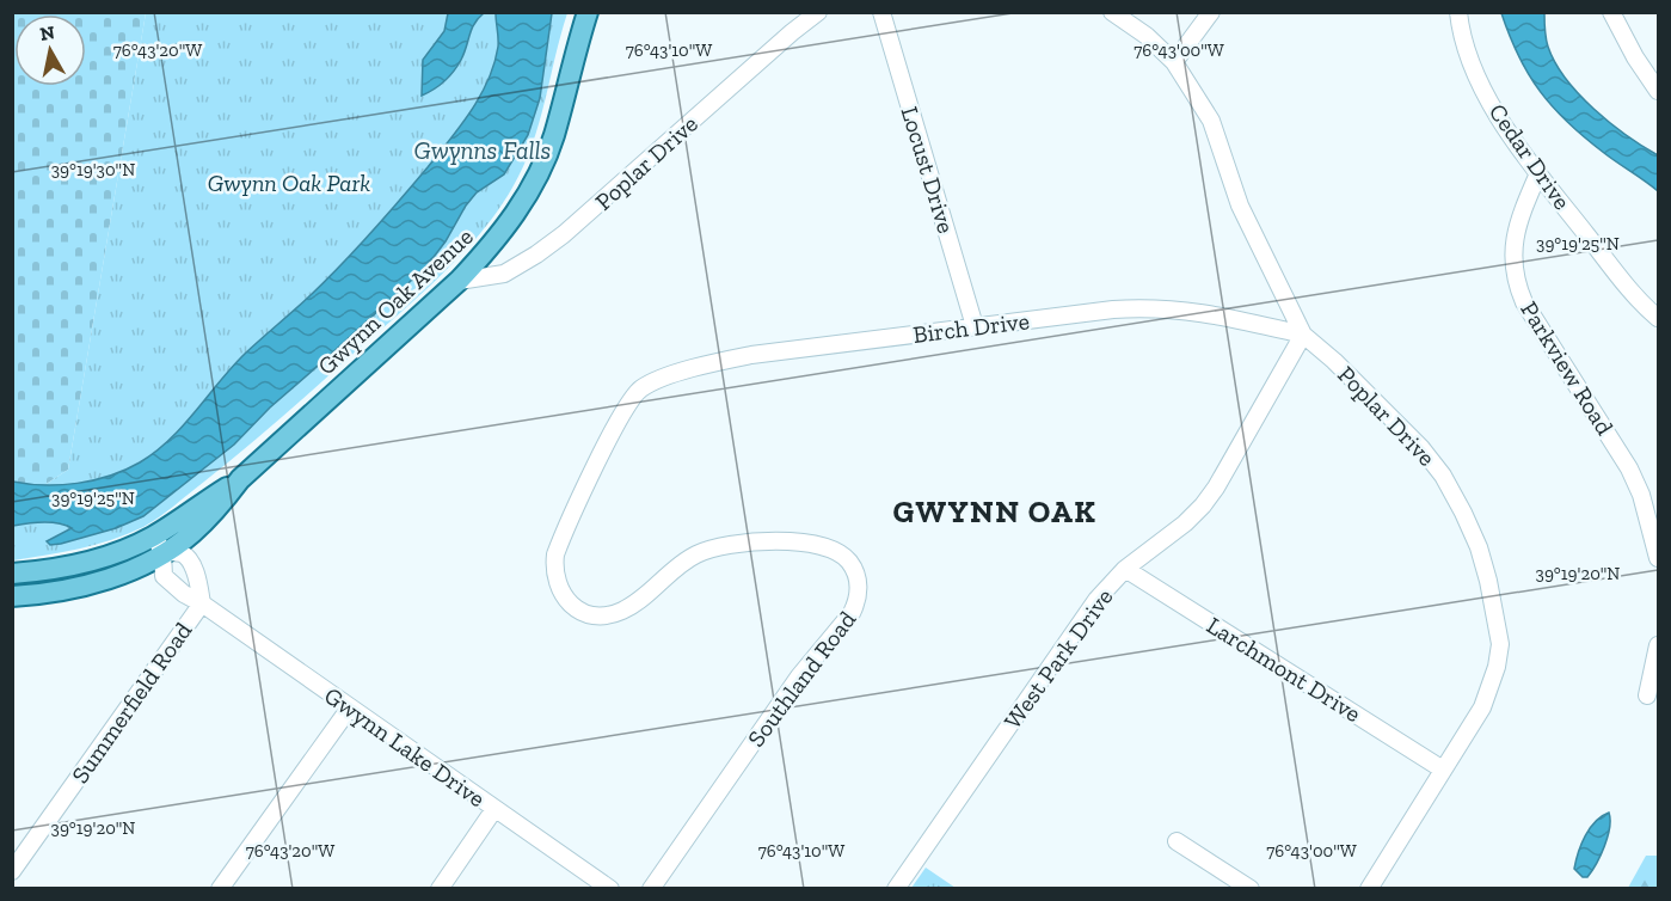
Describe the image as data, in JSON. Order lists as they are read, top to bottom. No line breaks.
{"streets":{"main road":["Gwynn Oak Avenue"],"street":["Cedar Drive","Poplar Drive","Locust Drive","Birch Drive","Parkview Road","West Park Drive","Larchmont Drive","Southland Road","Summerfield Road","Gwynn Lake Drive"]},"crossings":[["Cedar Drive","Parkview Road"],["Poplar Drive","Gwynn Oak Avenue"],["Poplar Drive","Birch Drive"],["Poplar Drive","West Park Drive"],["Poplar Drive","Larchmont Drive"],["Locust Drive","Birch Drive"],["Gwynn Oak Avenue","Gwynn Lake Drive"],["Birch Drive","West Park Drive"],["Birch Drive","Southland Road"],["West Park Drive","Larchmont Drive"],["Summerfield Road","Gwynn Lake Drive"]],"districts":["GWYNN OAK"],"water":["Gwynns Falls"],"parks":["Gwynn Oak Park"],"north":"top","coordinates":["76°43'20\"W","76°43'10\"W","76°43'00\"W","39°19'30\"N","39°19'25\"N","39°19'20\"N"]}
